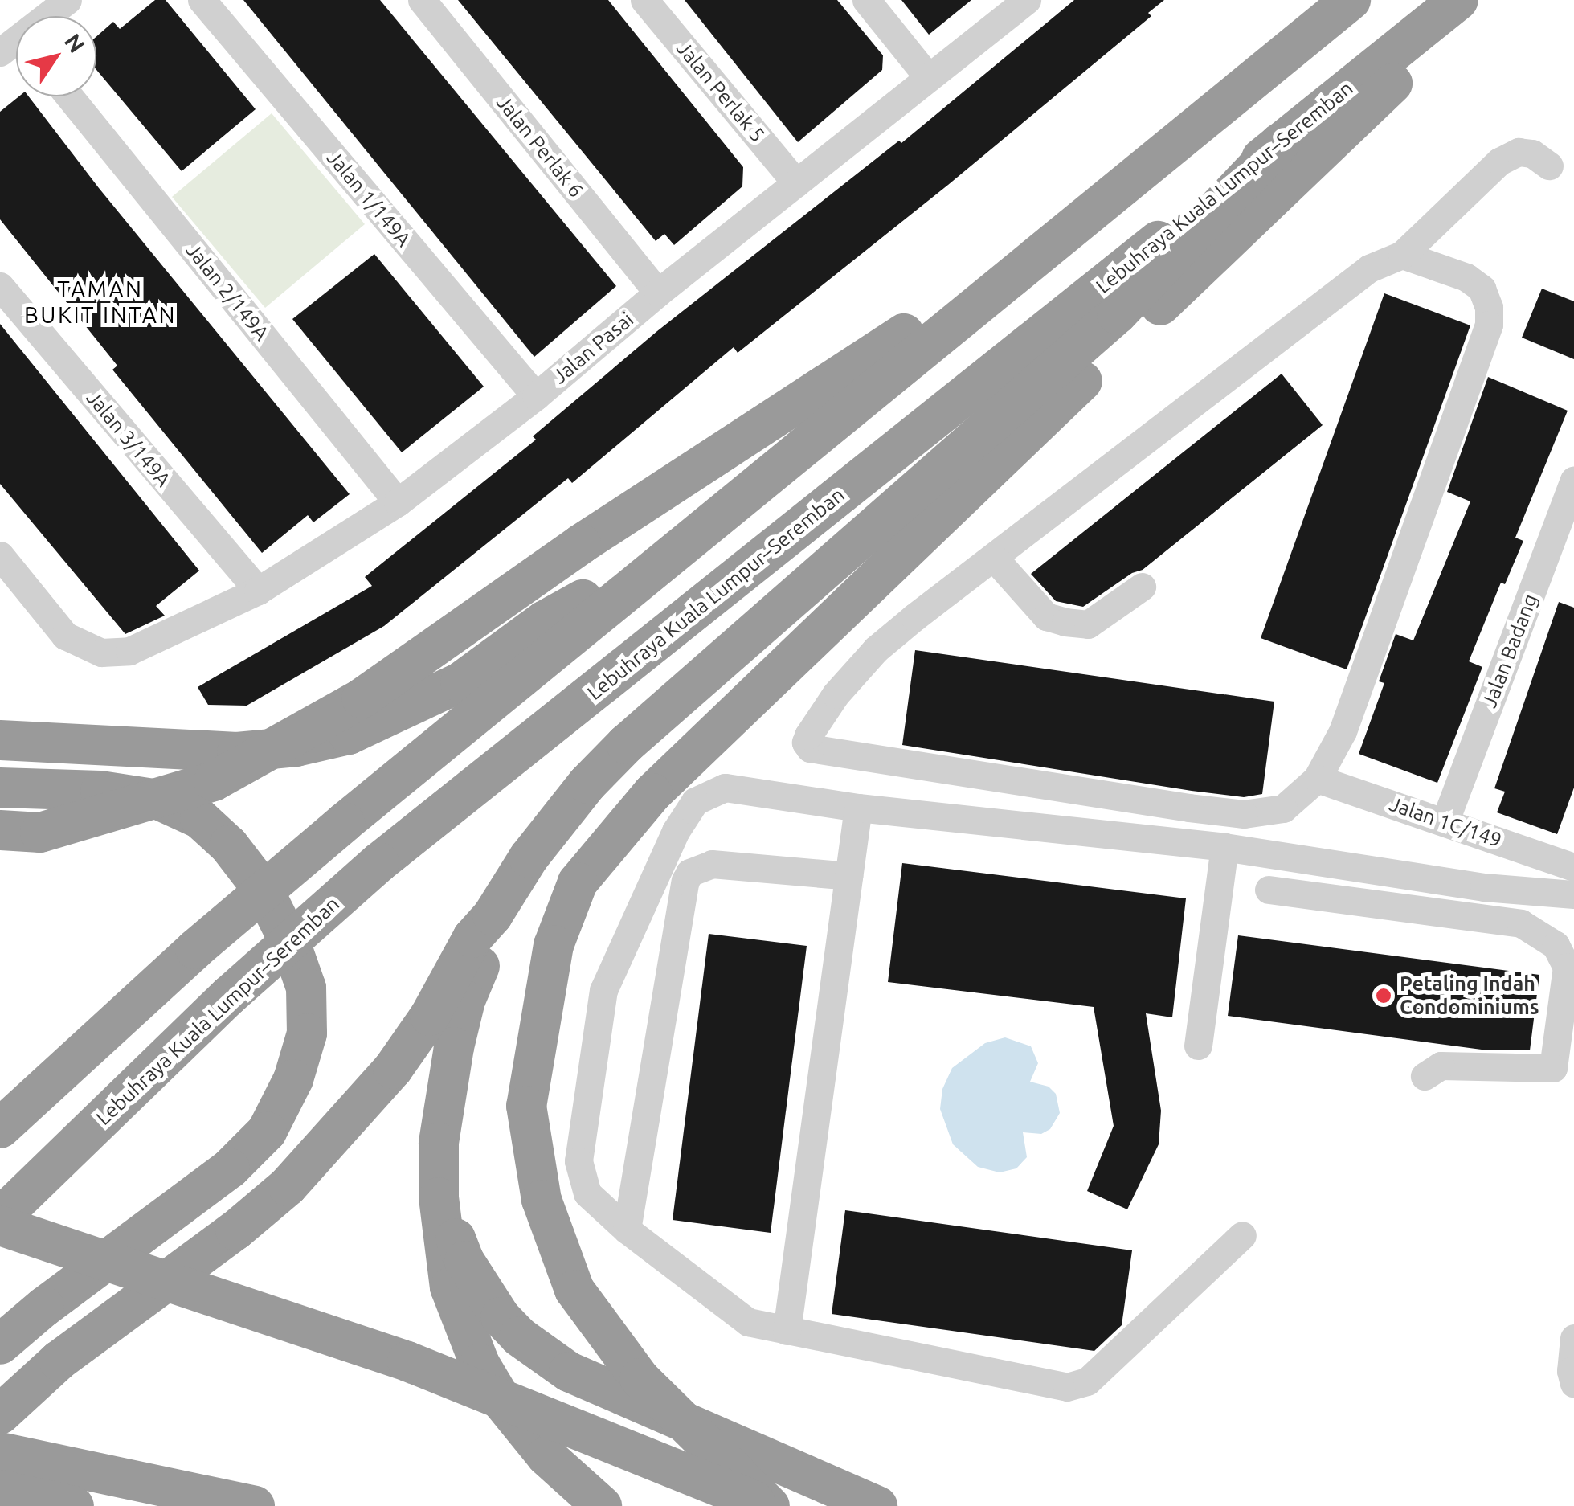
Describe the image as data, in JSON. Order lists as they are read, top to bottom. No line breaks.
{"streets":{"highway":["Lebuhraya Kuala Lumpur–Seremban"],"street":["Jalan Perlak 5","Jalan Perlak 6","Jalan 1/149A","Jalan 2/149A","Jalan Pasai","Jalan 3/149A","Jalan Badang","Jalan 1C/149"]},"crossings":[["Jalan Perlak 5","Jalan Pasai"],["Jalan Perlak 6","Jalan Pasai"],["Jalan 1/149A","Jalan Pasai"],["Jalan 2/149A","Jalan Pasai"],["Jalan Pasai","Jalan 3/149A"],["Jalan Badang","Jalan 1C/149"]],"districts":["TAMAN BUKIT INTAN"],"places":["Petaling Indah Condominiums"],"north":"top right"}
